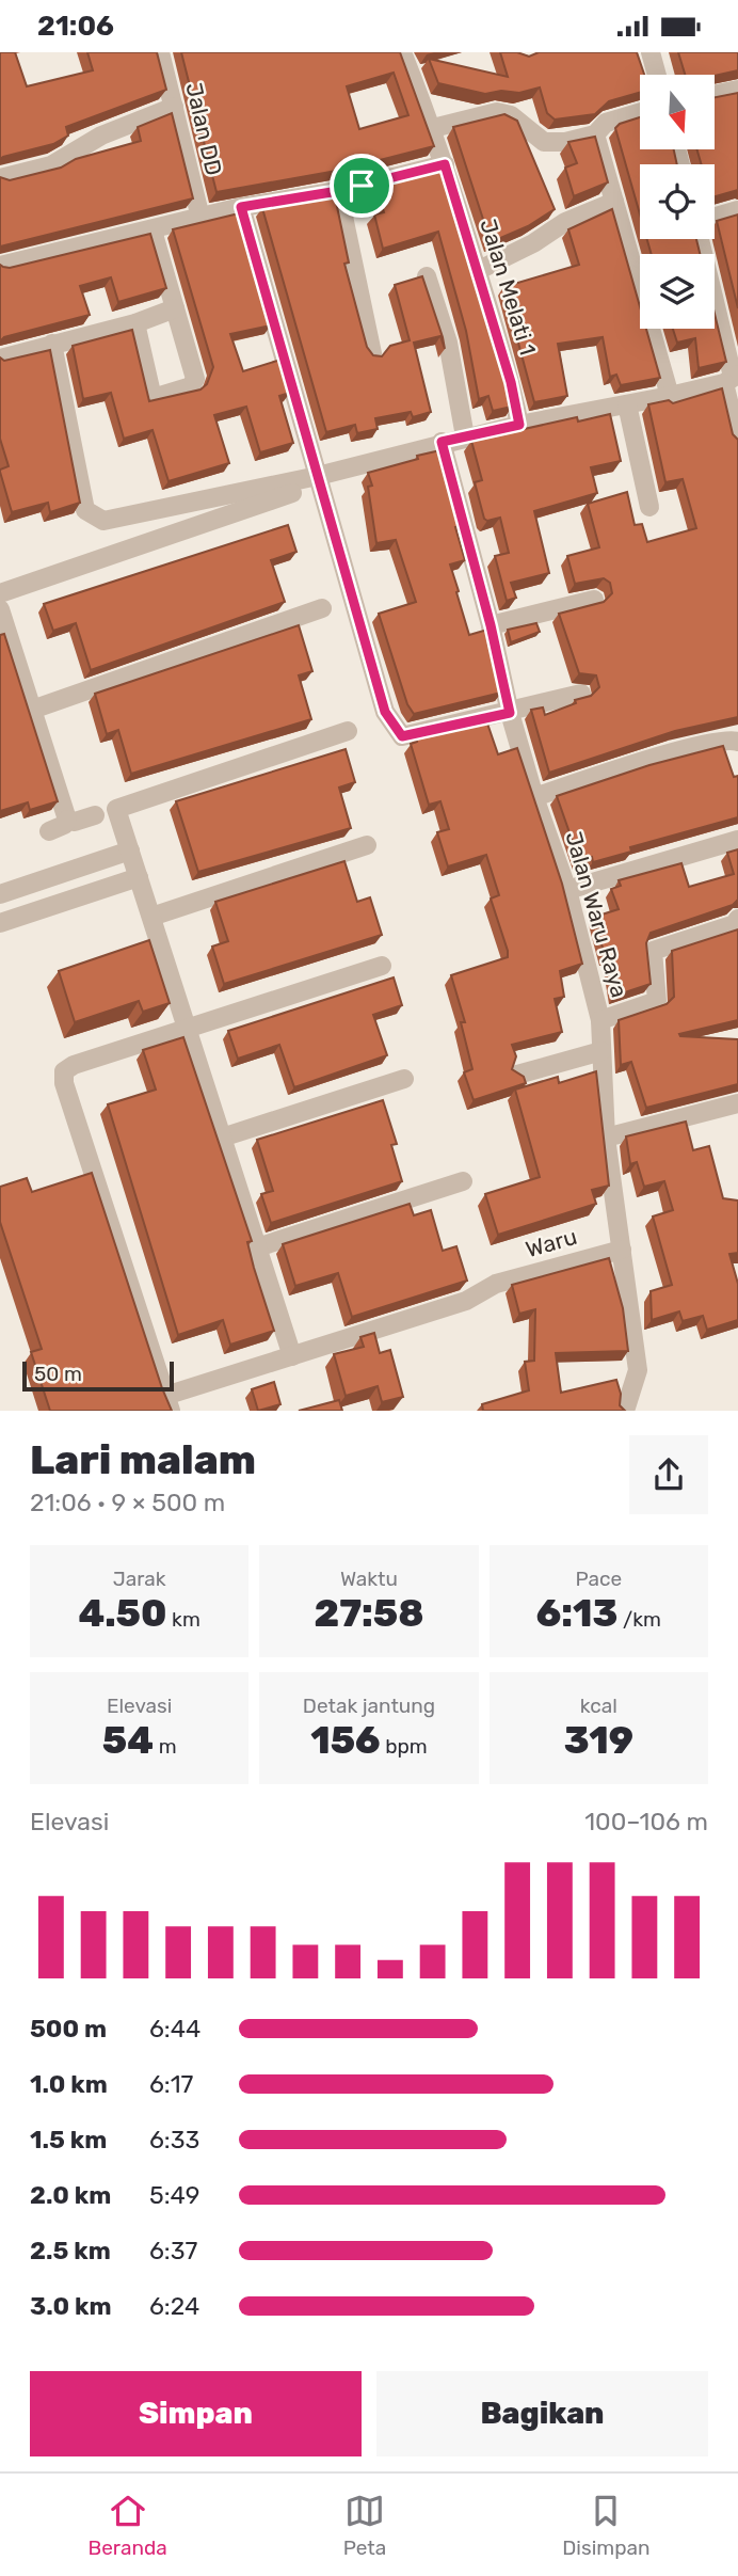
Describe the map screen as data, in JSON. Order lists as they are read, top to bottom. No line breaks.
{"streets":{"street":["Jalan DD","Jalan Melati 1","Jalan Waru Raya","Waru"]},"crossings":[["Jalan Waru Raya","Waru"]],"scale_bar":"50 m","north":"bottom","page":{"status":"21:06","scale":"50 m","heading":["Lari malam","21:06 · 9 × 500 m"],"stats":[["Jarak","4.50 km"],["Waktu","27:58"],["Pace","6:13 /km"],["Elevasi","54 m"],["Detak jantung","156 bpm"],["kcal","319"]],"chart":["Elevasi","100–106 m"],"list":[{"name":"500 m","note":"6:44"},{"name":"1.0 km","note":"6:17"},{"name":"1.5 km","note":"6:33"},{"name":"2.0 km","note":"5:49"},{"name":"2.5 km","note":"6:37"},{"name":"3.0 km","note":"6:24"}],"buttons":["Simpan","Bagikan"],"tabs":["Beranda","Peta","Disimpan"]}}
